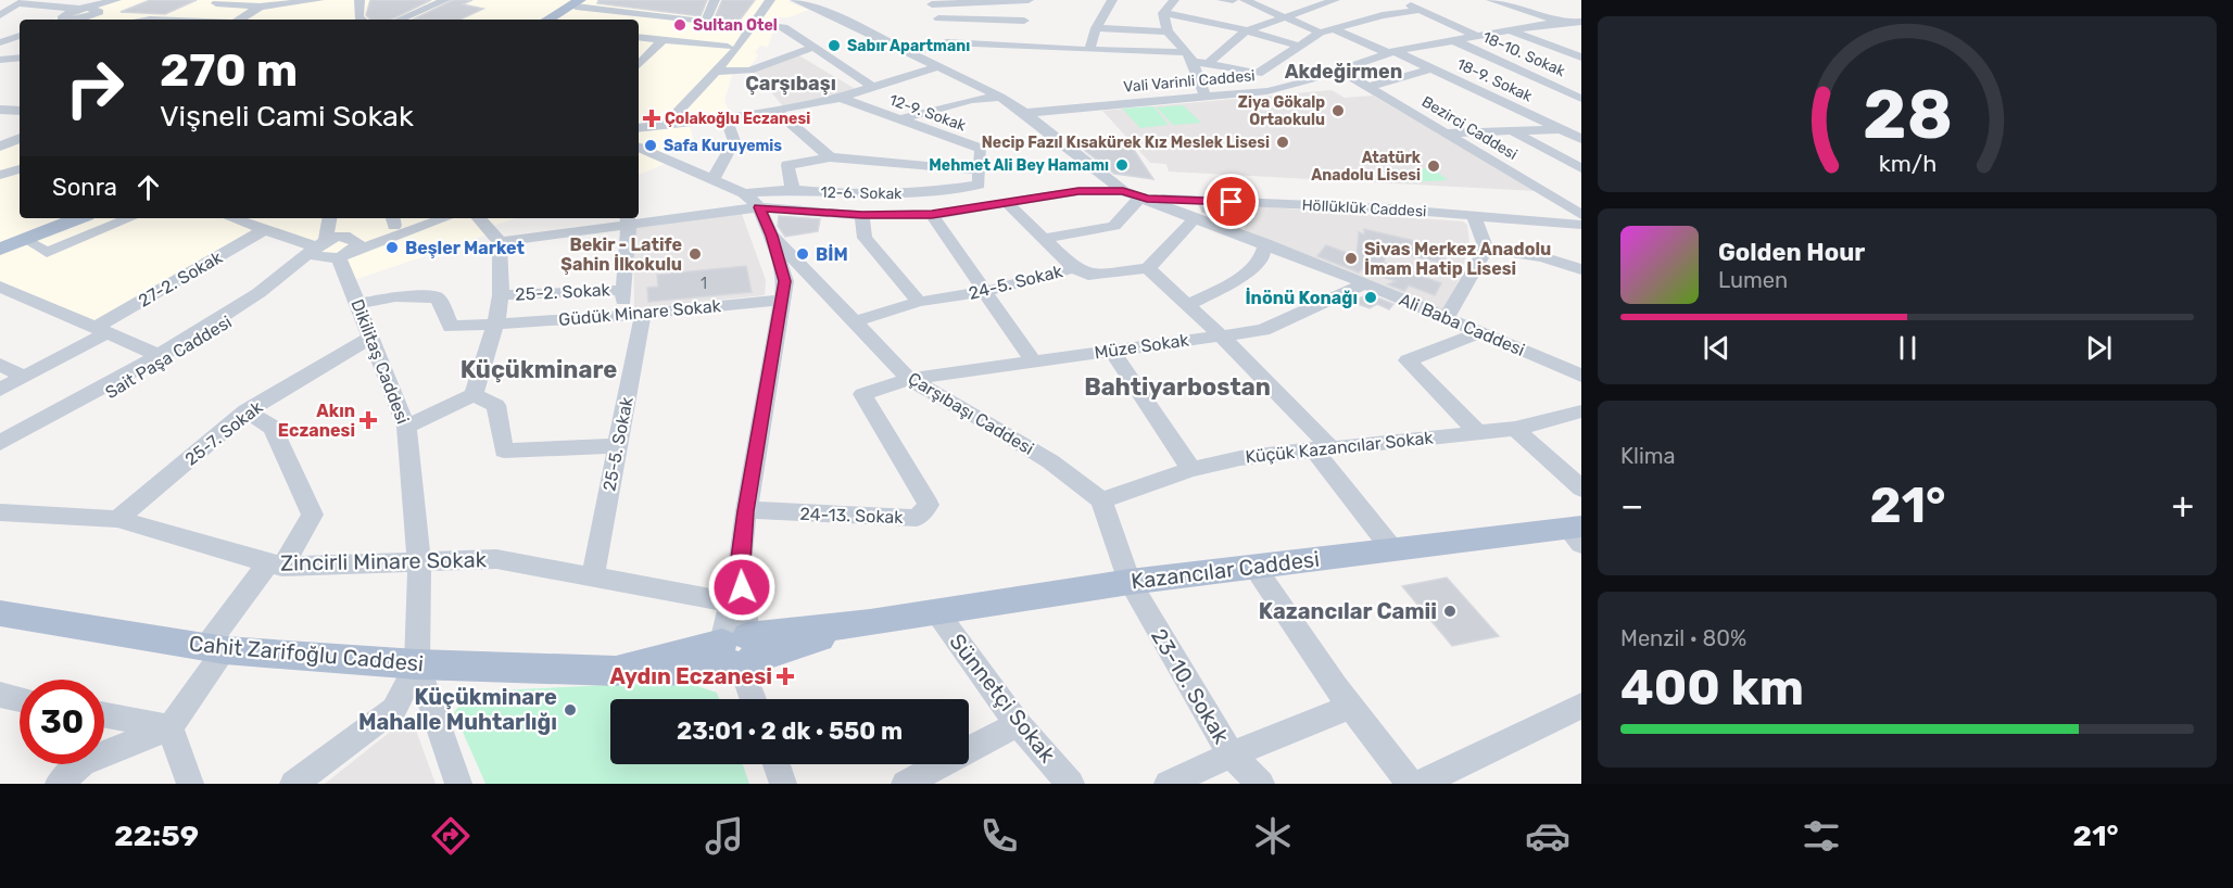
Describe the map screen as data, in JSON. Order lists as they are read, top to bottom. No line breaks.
{"streets":{"main road":["Kazancılar Caddesi","Cahit Zarifoğlu Caddesi"],"street":["18-10. Sokak","18-9. Sokak","Vali Varinli Caddesi","12-9. Sokak","Bezirci Caddesi","12-6. Sokak","Höllüklük Caddesi","27-2. Sokak","24-5. Sokak","25-2. Sokak","Güdük Minare Sokak","Ali Baba Caddesi","Müze Sokak","Sait Paşa Caddesi","Dikilitaş Caddesi","Çarşıbaşı Caddesi","25-7. Sokak","25-5. Sokak","Küçük Kazancılar Sokak","24-13. Sokak","Zincirli Minare Sokak","23-10. Sokak","Sünnetçi Sokak"]},"crossings":[["18-10. Sokak","Vali Varinli Caddesi"],["18-9. Sokak","Vali Varinli Caddesi"],["Vali Varinli Caddesi","Bezirci Caddesi"],["12-9. Sokak","12-6. Sokak"],["12-9. Sokak","24-5. Sokak"],["12-6. Sokak","Çarşıbaşı Caddesi"],["Höllüklük Caddesi","Ali Baba Caddesi"],["24-5. Sokak","Çarşıbaşı Caddesi"],["25-2. Sokak","25-5. Sokak"],["Güdük Minare Sokak","Dikilitaş Caddesi"],["Güdük Minare Sokak","25-5. Sokak"],["Ali Baba Caddesi","Müze Sokak"],["Müze Sokak","Çarşıbaşı Caddesi"],["Müze Sokak","24-13. Sokak"],["Sait Paşa Caddesi","Dikilitaş Caddesi"],["Dikilitaş Caddesi","25-7. Sokak"],["Dikilitaş Caddesi","Zincirli Minare Sokak"],["Dikilitaş Caddesi","Cahit Zarifoğlu Caddesi"],["Çarşıbaşı Caddesi","Küçük Kazancılar Sokak"],["Çarşıbaşı Caddesi","24-13. Sokak"],["25-7. Sokak","Zincirli Minare Sokak"],["25-5. Sokak","Zincirli Minare Sokak"],["Kazancılar Caddesi","Cahit Zarifoğlu Caddesi"],["Kazancılar Caddesi","23-10. Sokak"],["Kazancılar Caddesi","Sünnetçi Sokak"]],"districts":["Akdeğirmen","Çarşıbaşı","Küçükminare","Bahtiyarbostan"],"places":{"other":["Sultan Otel","Sabır Apartmanı","Ziya Gökalp Ortaokulu","Necip Fazıl Kısakürek Kız Meslek Lisesi","Safa Kuruyemis","Mehmet Ali Bey Hamamı","Atatürk Anadolu Lisesi","Beşler Market","Bekir - Latife Şahin İlkokulu","BİM","Sivas Merkez Anadolu İmam Hatip Lisesi","İnönü Konağı","Kazancılar Camii","Küçükminare Mahalle Muhtarlığı"],"health":["Çolakoğlu Eczanesi","Akın Eczanesi","Aydın Eczanesi"]},"house_numbers":["1"],"page":{"turn":["270 m","Vişneli Cami Sokak"],"then":"Sonra","song":["Golden Hour","Lumen"],"tile":["Klima",["Menzil · 80%","400 km"]],"heat":["−","21°","+"],"limit":"30","trip":"23:01 · 2 dk · 550 m","tabs":["22:59","21°"],"gauge":["28","km/h"]}}
